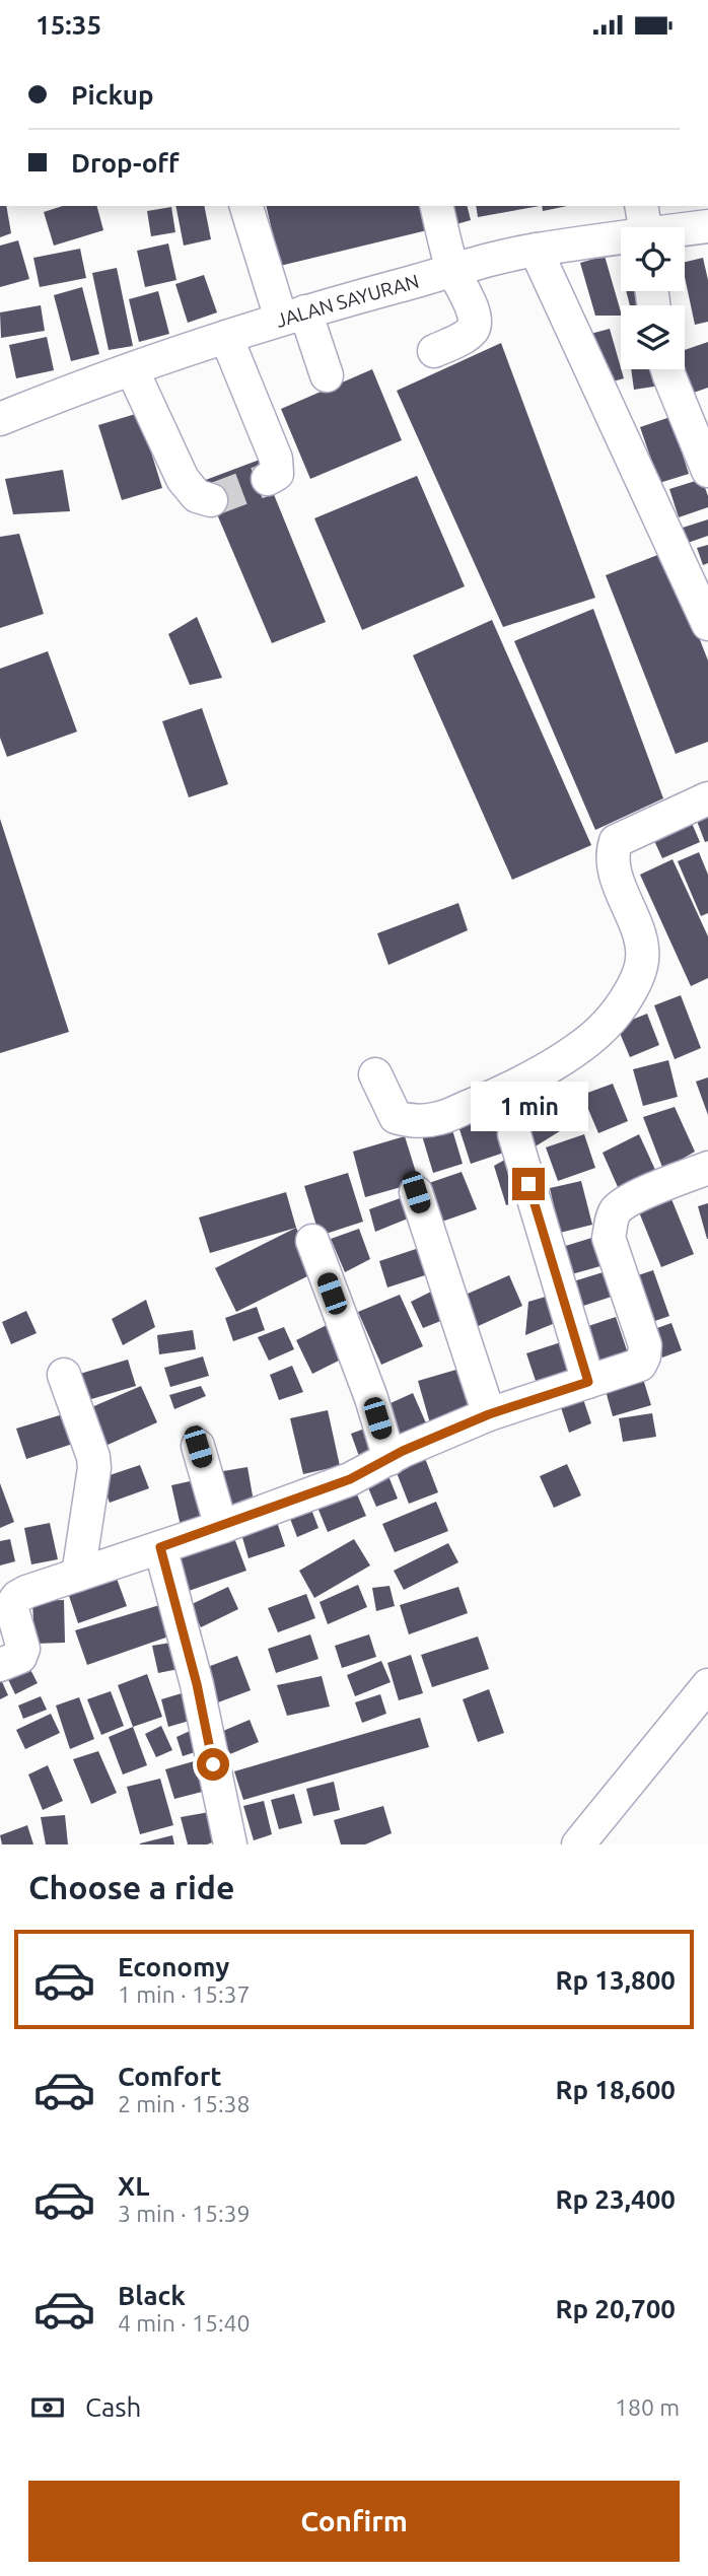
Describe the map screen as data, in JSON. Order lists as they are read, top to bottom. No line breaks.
{"streets":{"street":["JALAN SAYURAN"]},"page":{"status":"15:35","banner":["Pickup","Drop-off"],"bubble":"1 min","heading":"Choose a ride","list":[{"name":"Economy","note":"1 min · 15:37","value":"Rp 13,800"},{"name":"Comfort","note":"2 min · 15:38","value":"Rp 18,600"},{"name":"XL","note":"3 min · 15:39","value":"Rp 23,400"},{"name":"Black","note":"4 min · 15:40","value":"Rp 20,700"}],"pay":["Cash","180 m"],"buttons":"Confirm"}}
